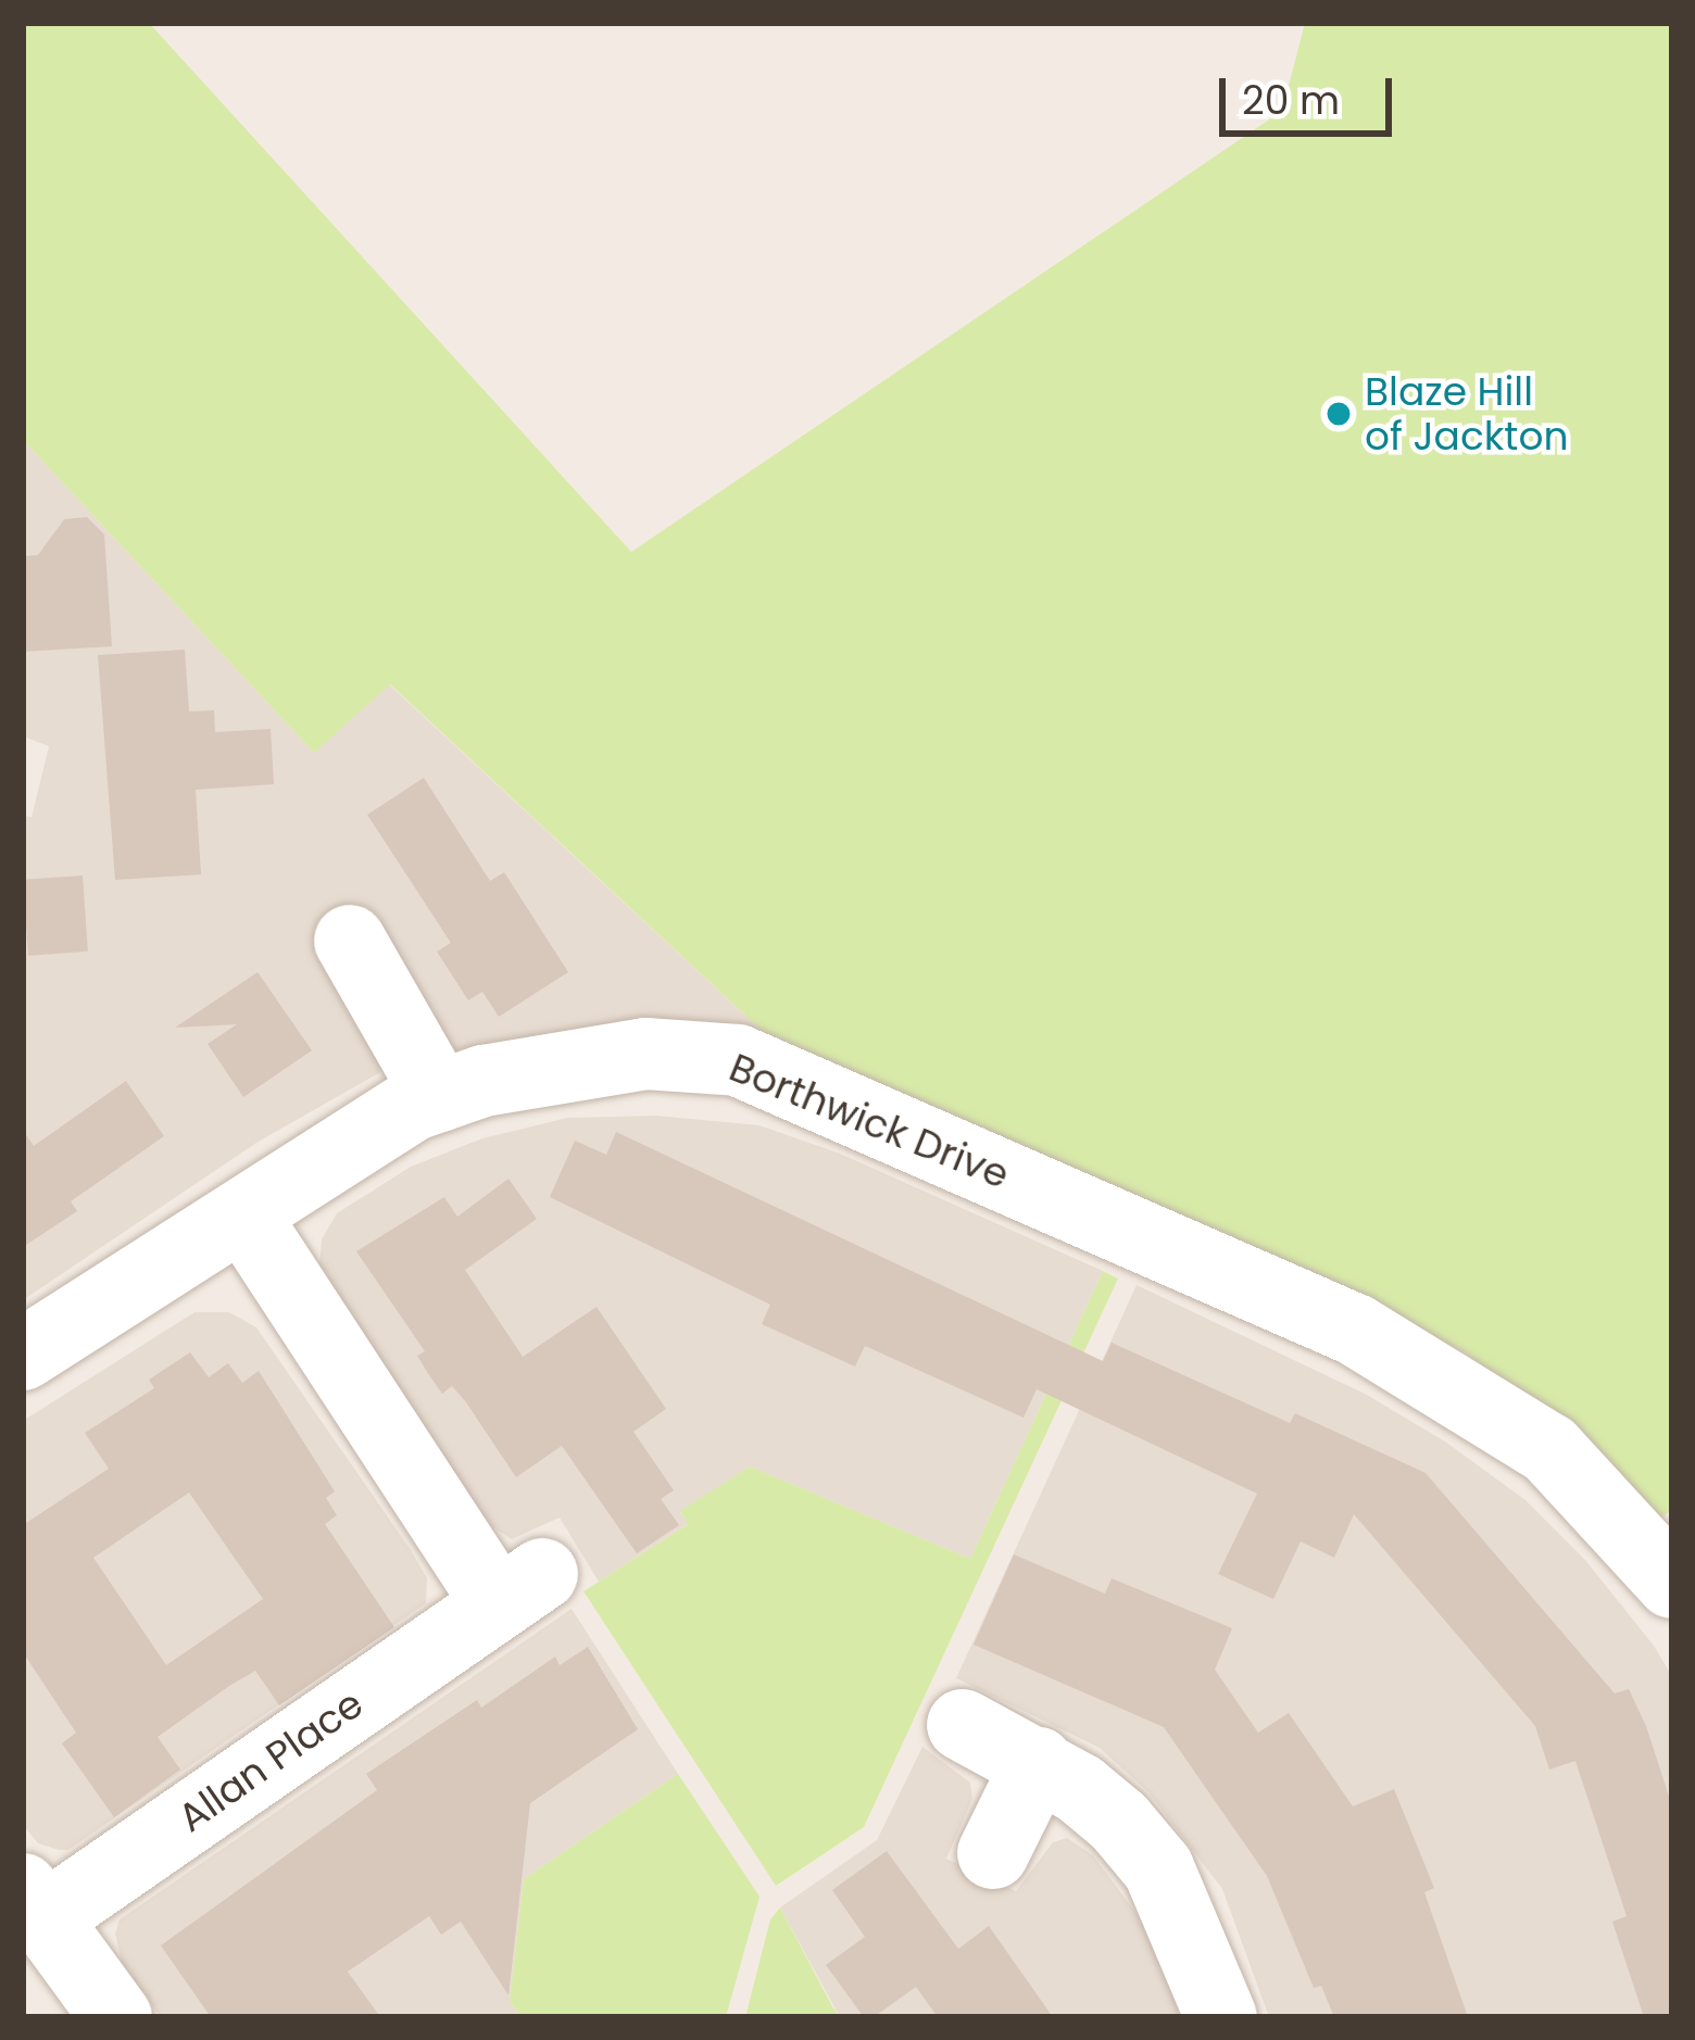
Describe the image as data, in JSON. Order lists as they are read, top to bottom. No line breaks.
{"streets":{"street":["Borthwick Drive","Allan Place"]},"crossings":[["Borthwick Drive","Allan Place"]],"places":["Blaze Hill of Jackton"],"scale_bar":"20 m"}
